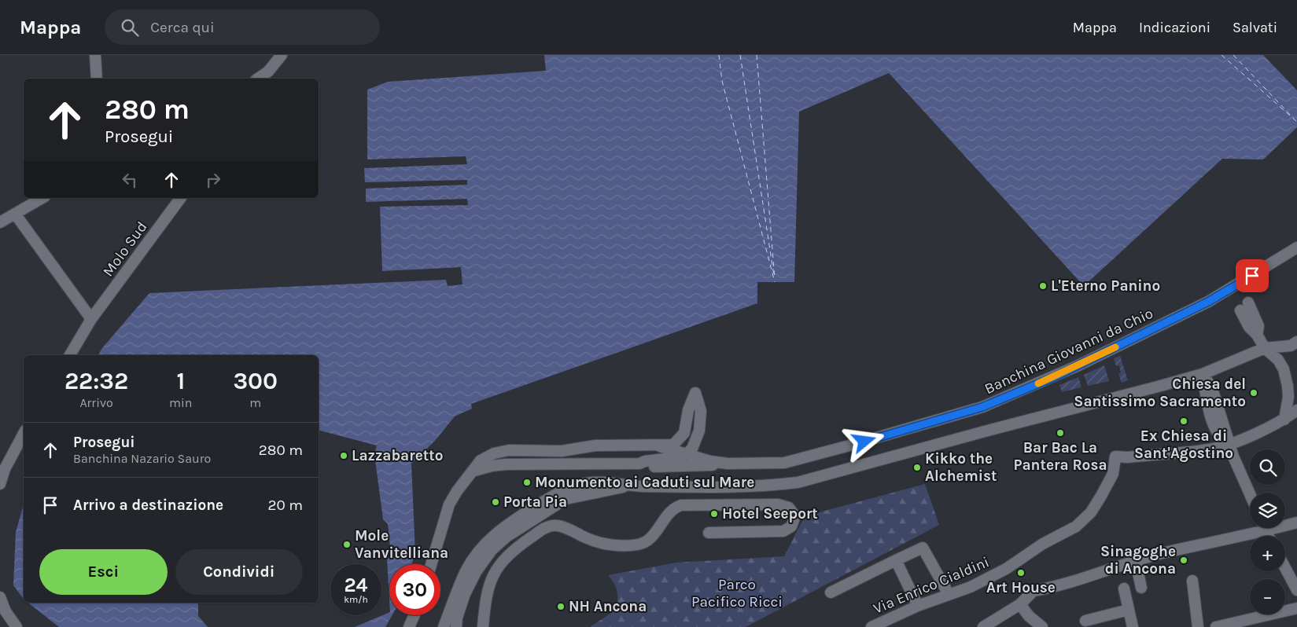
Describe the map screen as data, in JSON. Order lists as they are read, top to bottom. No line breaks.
{"streets":{"street":["Molo Sud","Banchina Giovanni da Chio","Via Enrico Cialdini"]},"parks":["Parco Pacifico Ricci"],"places":["L'Eterno Panino","Chiesa del Santissimo Sacramento","Ex Chiesa di Sant'Agostino","Bar Bac La Pantera Rosa","Lazzabaretto","Kikko the Alchemist","Monumento ai Caduti sul Mare","Porta Pia","Hotel Seeport","Mole Vanvitelliana","Sinagoghe di Ancona","Art House","NH Ancona"],"page":{"header":"Mappa","search":"Cerca qui","nav":["Mappa","Indicazioni","Salvati"],"turn":["280 m","Prosegui"],"eta":["22:32","Arrivo","1","min","300","m"],"list":[{"name":"Prosegui","note":"Banchina Nazario Sauro","value":"280 m"},{"name":"Arrivo a destinazione","value":"20 m"}],"map_buttons":["+","−"],"buttons":["Esci","Condividi"],"speed":"24 km/h","limit":"30"}}
